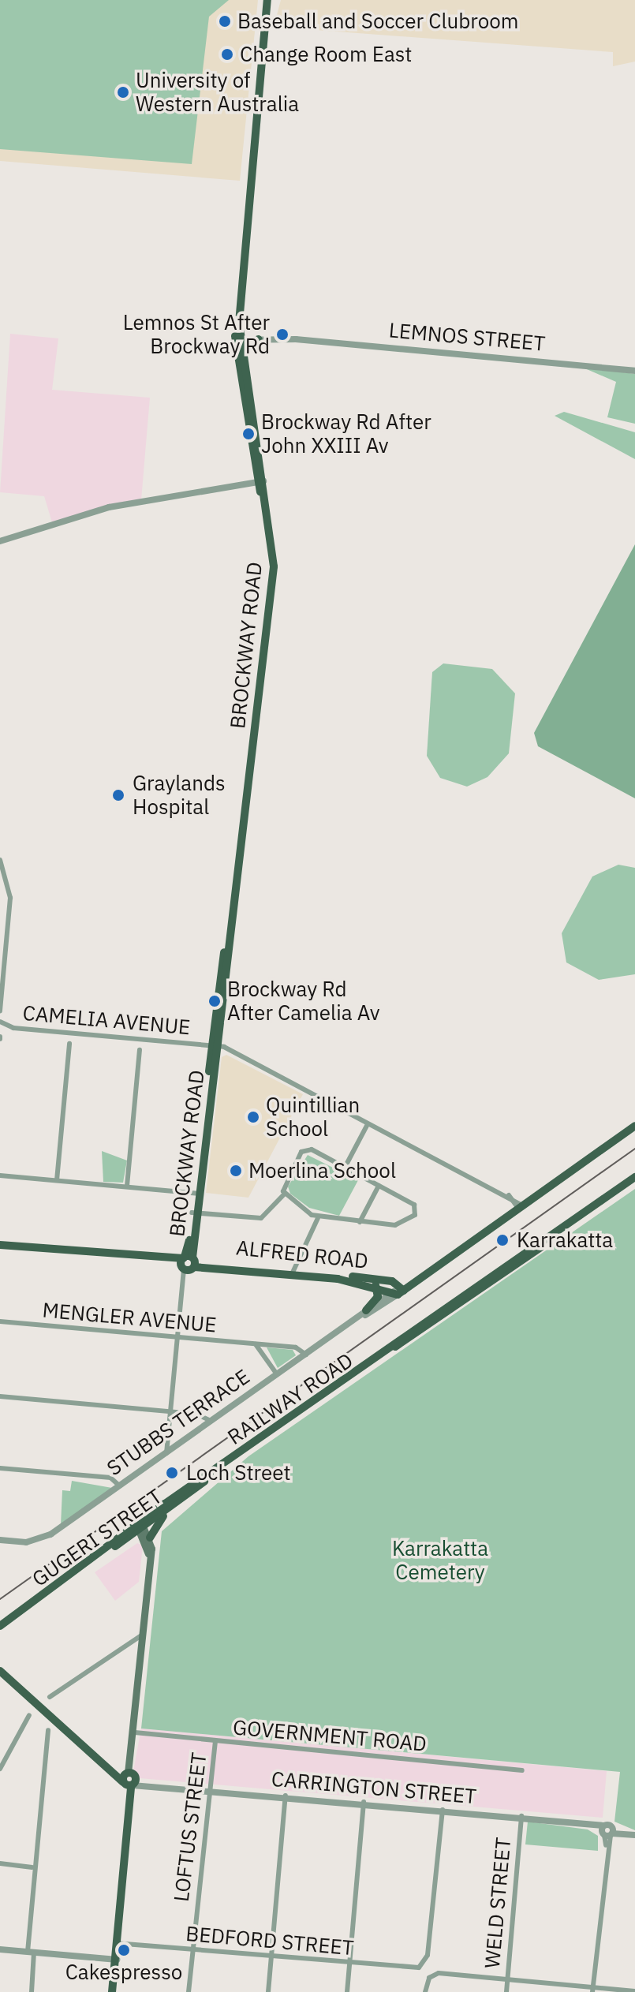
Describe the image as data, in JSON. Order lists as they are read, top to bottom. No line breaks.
{"streets":{"main road":["BROCKWAY ROAD","ALFRED ROAD","RAILWAY ROAD","STUBBS TERRACE","GUGERI STREET"],"street":["LEMNOS STREET","CAMELIA AVENUE","MENGLER AVENUE","GOVERNMENT ROAD","CARRINGTON STREET","LOFTUS STREET","WELD STREET","BEDFORD STREET"]},"crossings":[["LEMNOS STREET","BROCKWAY ROAD"],["BROCKWAY ROAD","CAMELIA AVENUE"],["BROCKWAY ROAD","ALFRED ROAD"],["BROCKWAY ROAD","MENGLER AVENUE"],["BROCKWAY ROAD","STUBBS TERRACE"],["ALFRED ROAD","STUBBS TERRACE"],["MENGLER AVENUE","STUBBS TERRACE"],["RAILWAY ROAD","GUGERI STREET"],["GOVERNMENT ROAD","LOFTUS STREET"],["CARRINGTON STREET","LOFTUS STREET"],["CARRINGTON STREET","WELD STREET"],["CARRINGTON STREET","BEDFORD STREET"],["LOFTUS STREET","BEDFORD STREET"]],"parks":["Karrakatta Cemetery"],"places":["Baseball and Soccer Clubroom","Change Room East","University of Western Australia","Lemnos St After Brockway Rd","Brockway Rd After John XXIII Av","Graylands Hospital","Brockway Rd After Camelia Av","Quintillian School","Moerlina School","Karrakatta","Loch Street","Cakespresso"]}
